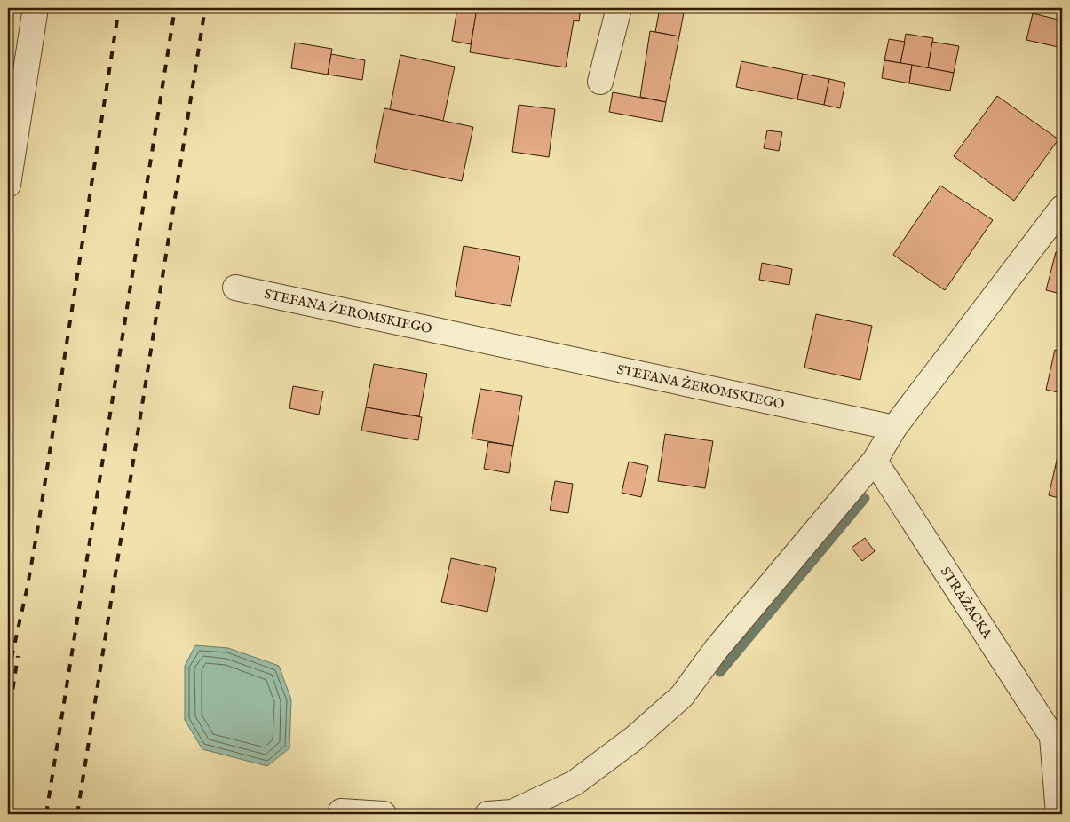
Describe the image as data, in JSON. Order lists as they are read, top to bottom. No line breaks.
{"streets":{"street":["STEFANA ŻEROMSKIEGO","STRAŻACKA"]}}
